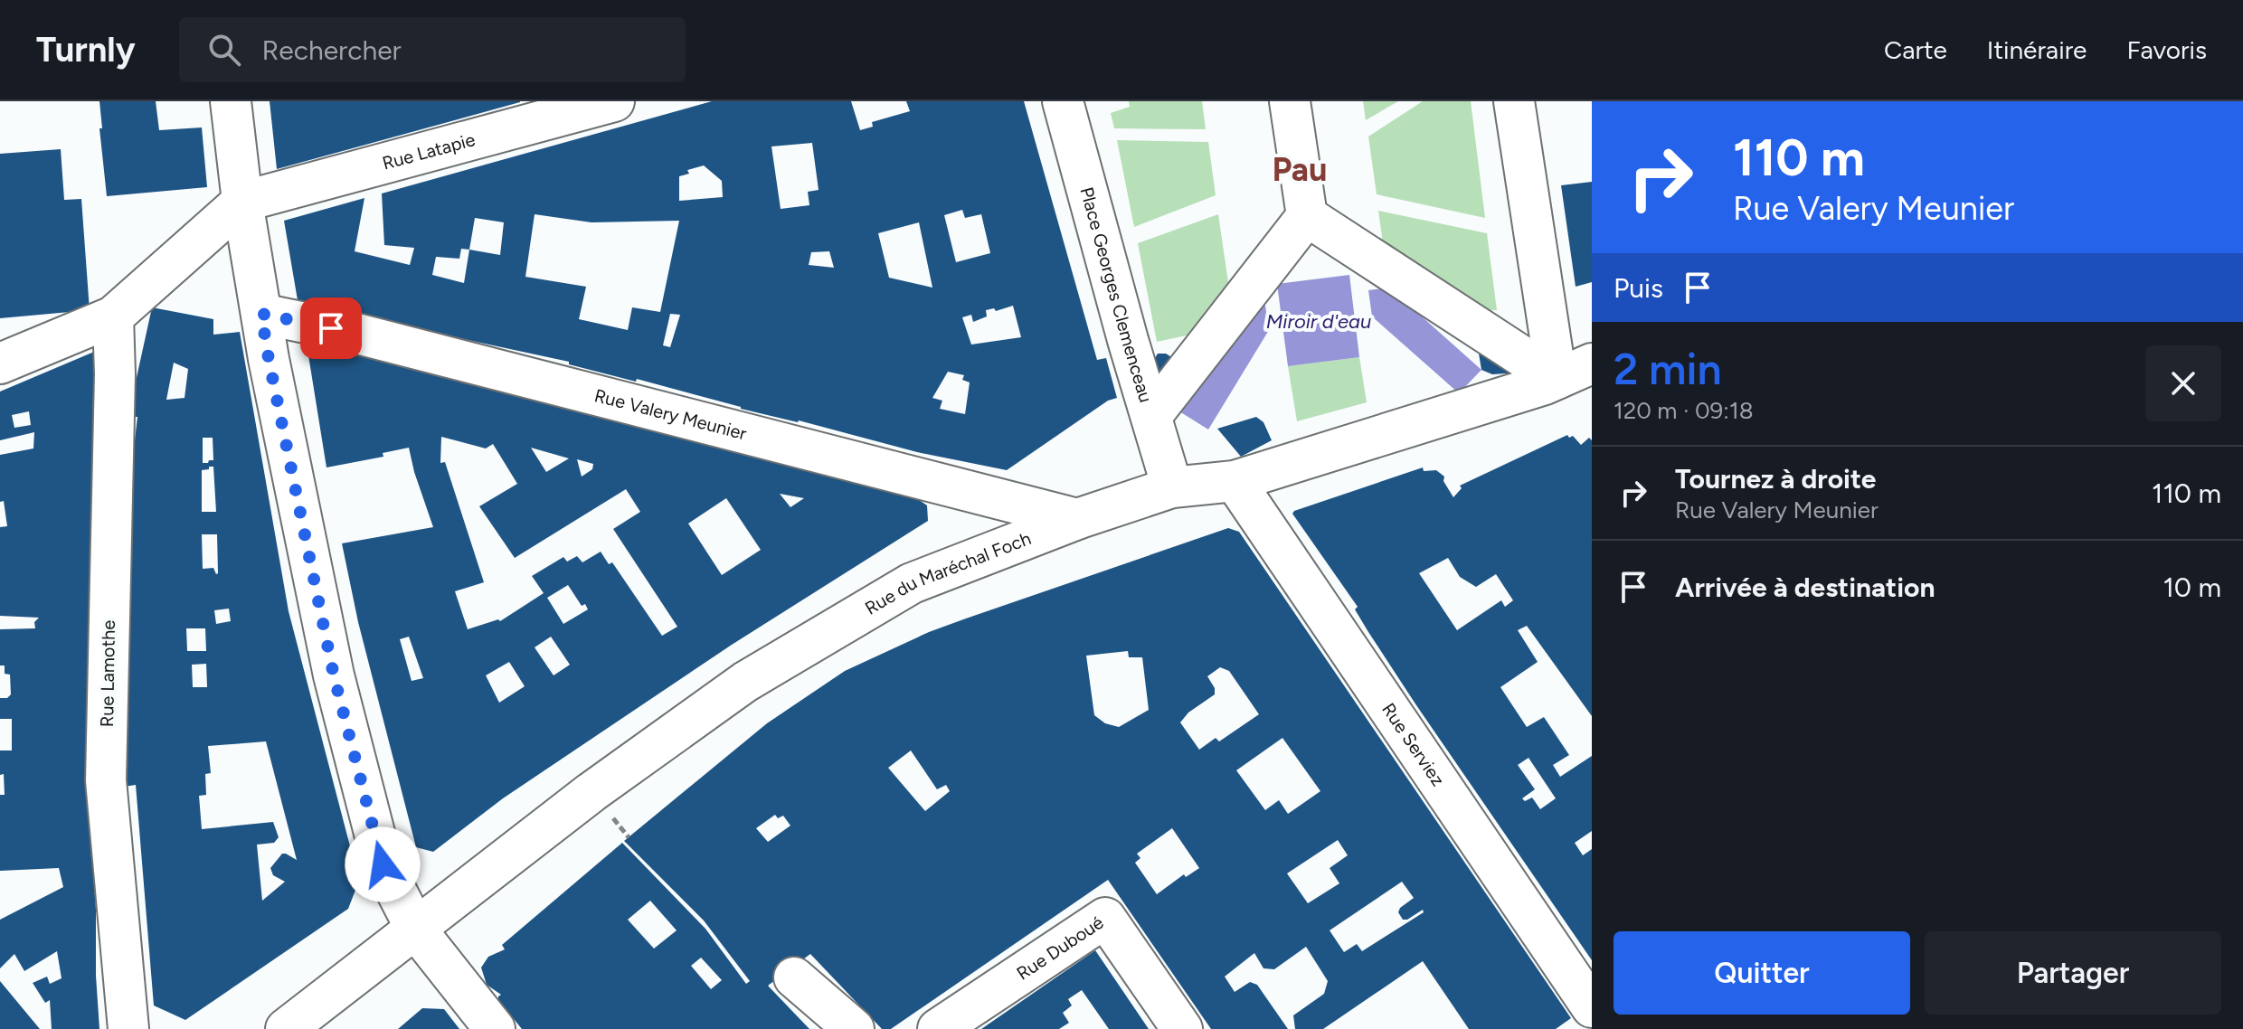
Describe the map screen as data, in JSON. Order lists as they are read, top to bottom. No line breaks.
{"streets":{"street":["Rue Latapie","Place Georges Clemenceau","Rue Valery Meunier","Rue du Maréchal Foch","Rue Lamothe","Rue Serviez","Rue Duboué"]},"crossings":[["Place Georges Clemenceau","Rue du Maréchal Foch"],["Rue Valery Meunier","Rue du Maréchal Foch"],["Rue du Maréchal Foch","Rue Serviez"]],"districts":["Pau"],"water":["Miroir d'eau"],"page":{"header":"Turnly","search":"Rechercher","nav":["Carte","Itinéraire","Favoris"],"turn":["110 m","Rue Valery Meunier"],"then":"Puis","heading":["2 min","120 m · 09:18"],"list":[{"name":"Tournez à droite","note":"Rue Valery Meunier","value":"110 m"},{"name":"Arrivée à destination","value":"10 m"}],"buttons":["Quitter","Partager"]}}
